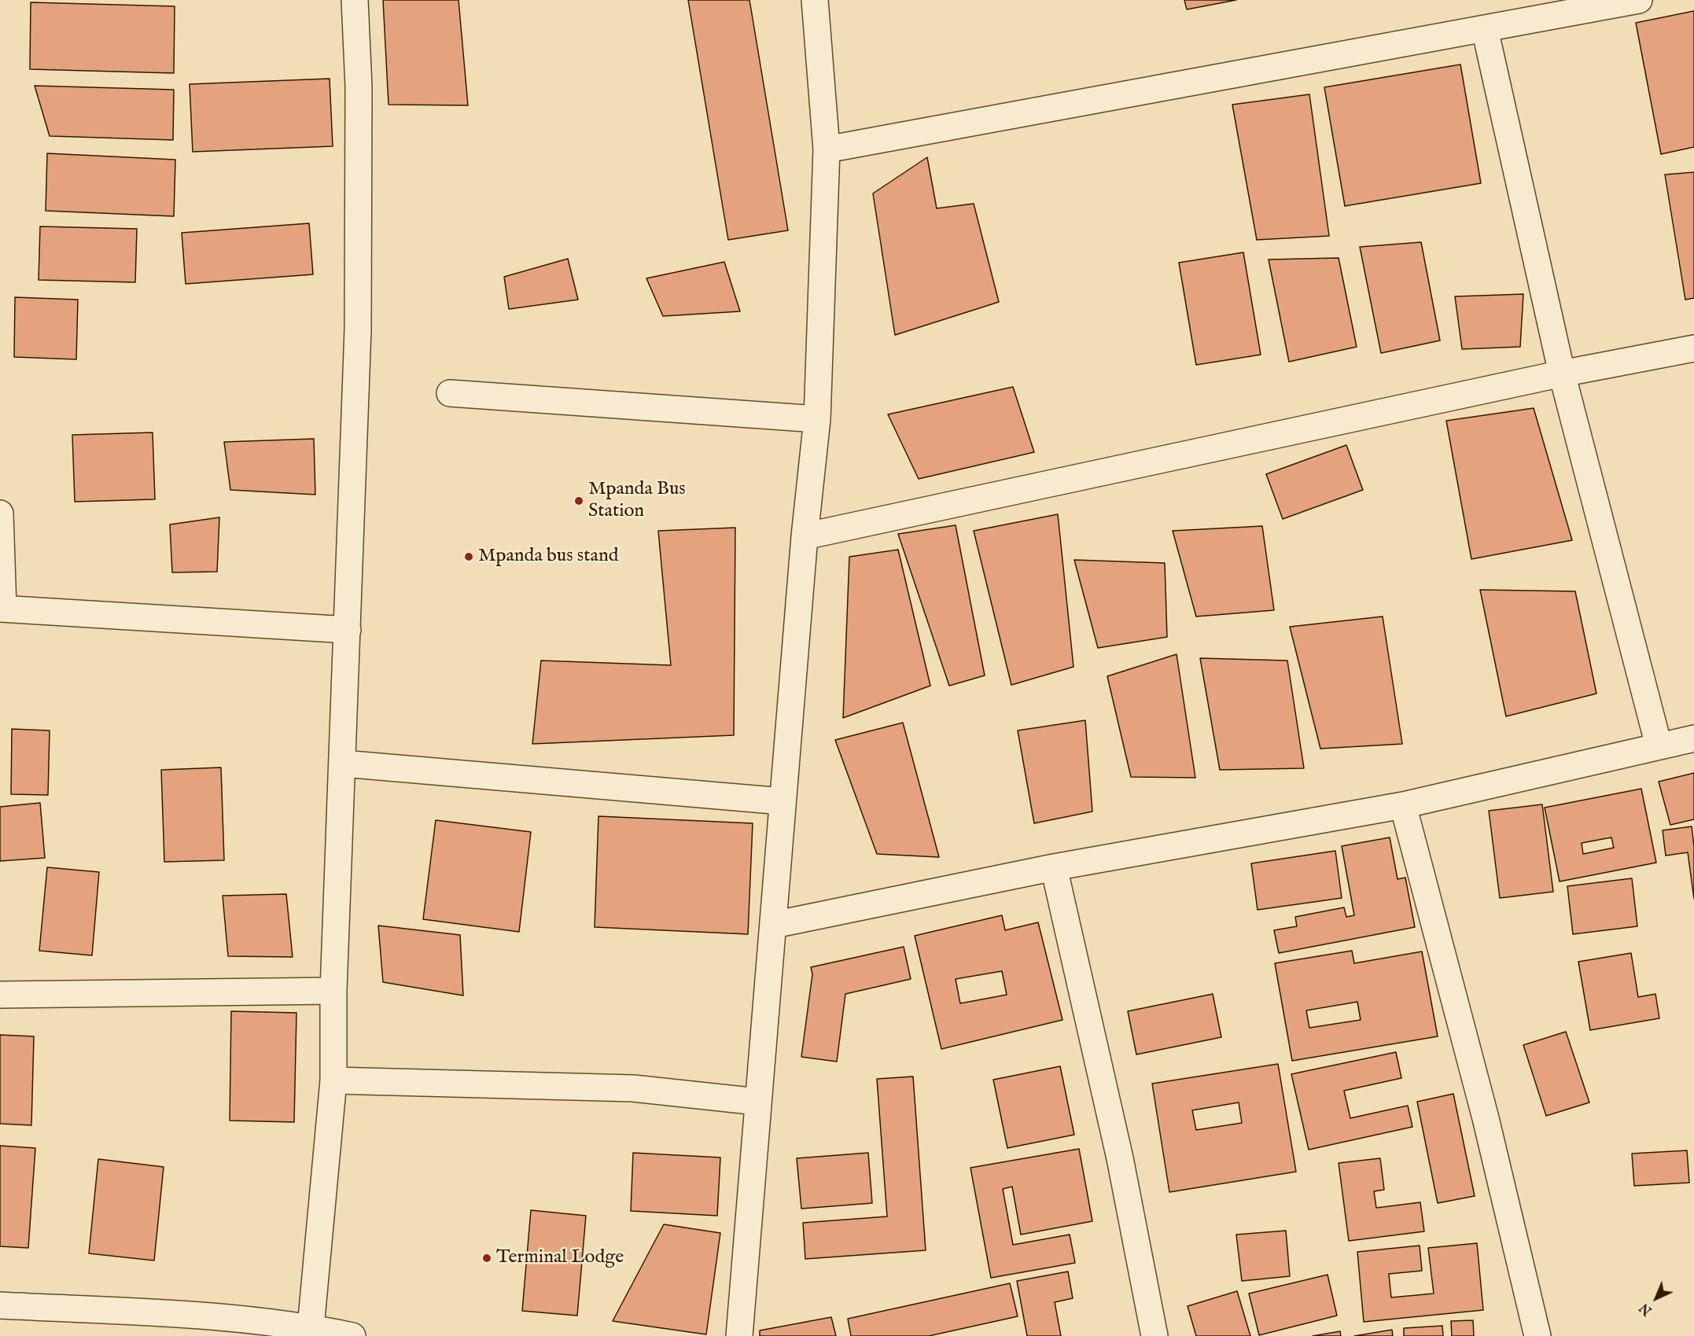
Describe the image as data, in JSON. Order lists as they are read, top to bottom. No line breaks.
{"places":["Mpanda Bus Station","Mpanda bus stand","Terminal Lodge"],"north":"bottom left"}
